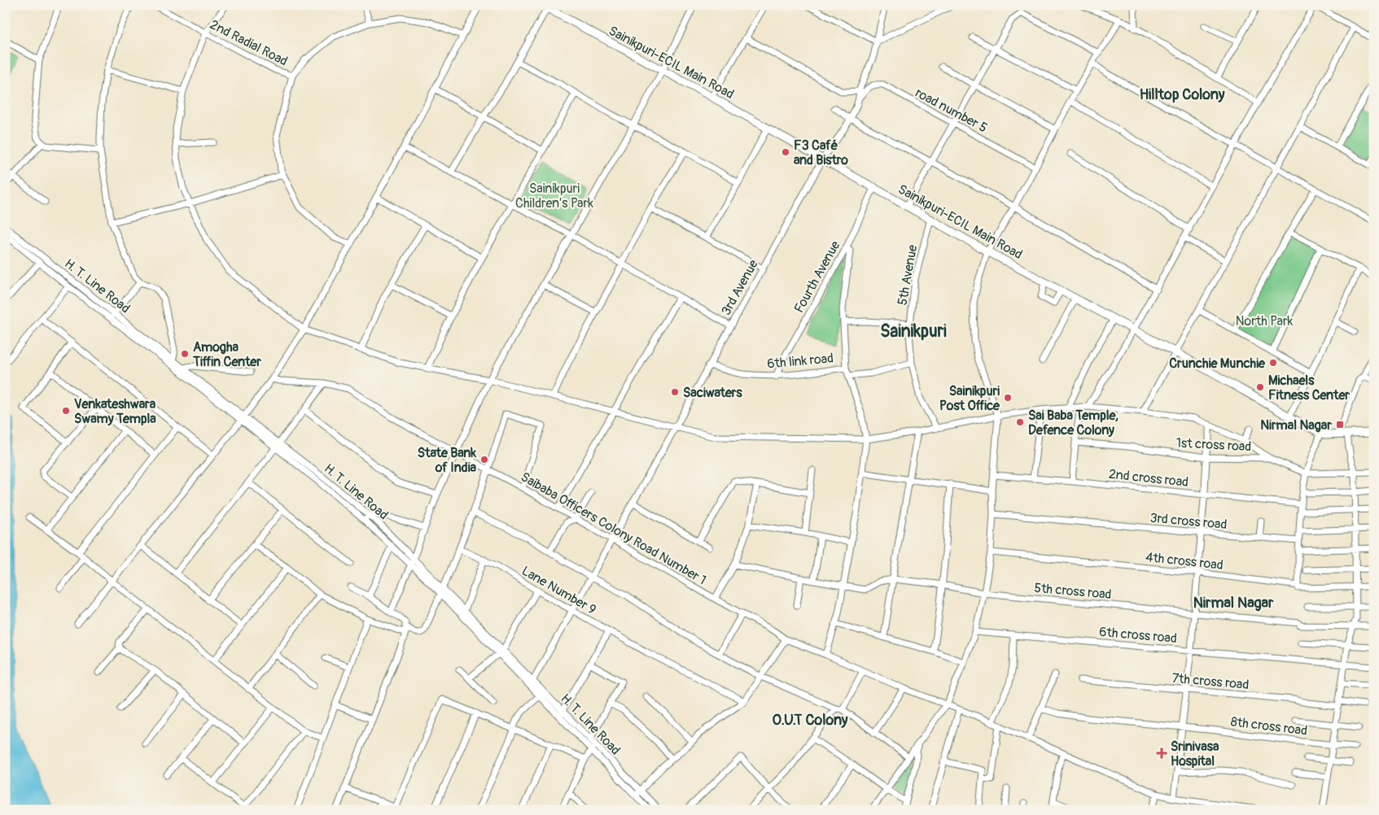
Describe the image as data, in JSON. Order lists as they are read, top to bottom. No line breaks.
{"streets":{"main road":["Sainikpuri-ECIL Main Road"],"street":["2nd Radial Road","road number 5","5th Avenue","Fourth Avenue","H. T. Line Road","3rd Avenue","6th link road","1st cross road","2nd cross road","3rd cross road","Saibaba Officers Colony Road Number 1","4th cross road","Lane Number 9","5th cross road","6th cross road","7th cross road","8th cross road"]},"crossings":[["Sainikpuri-ECIL Main Road","5th Avenue"],["Sainikpuri-ECIL Main Road","Fourth Avenue"],["Sainikpuri-ECIL Main Road","3rd Avenue"],["road number 5","3rd Avenue"],["Fourth Avenue","6th link road"],["H. T. Line Road","3rd Avenue"],["3rd Avenue","6th link road"],["3rd Avenue","Saibaba Officers Colony Road Number 1"],["3rd Avenue","Lane Number 9"]],"districts":["Hilltop Colony","Sainikpuri","Nirmal Nagar","O.U.T Colony"],"parks":["Sainikpuri Children's Park","North Park"],"places":{"other":["F3 Café and Bistro","Amogha Tiffin Center","Crunchie Munchie","Michaels Fitness Center","Saciwaters","Sainikpuri Post Office","Venkateshwara Swamy Templa","Sai Baba Temple, Defence Colony","State Bank of India"],"transit":["Nirmal Nagar"],"health":["Srinivasa Hospital"]}}
